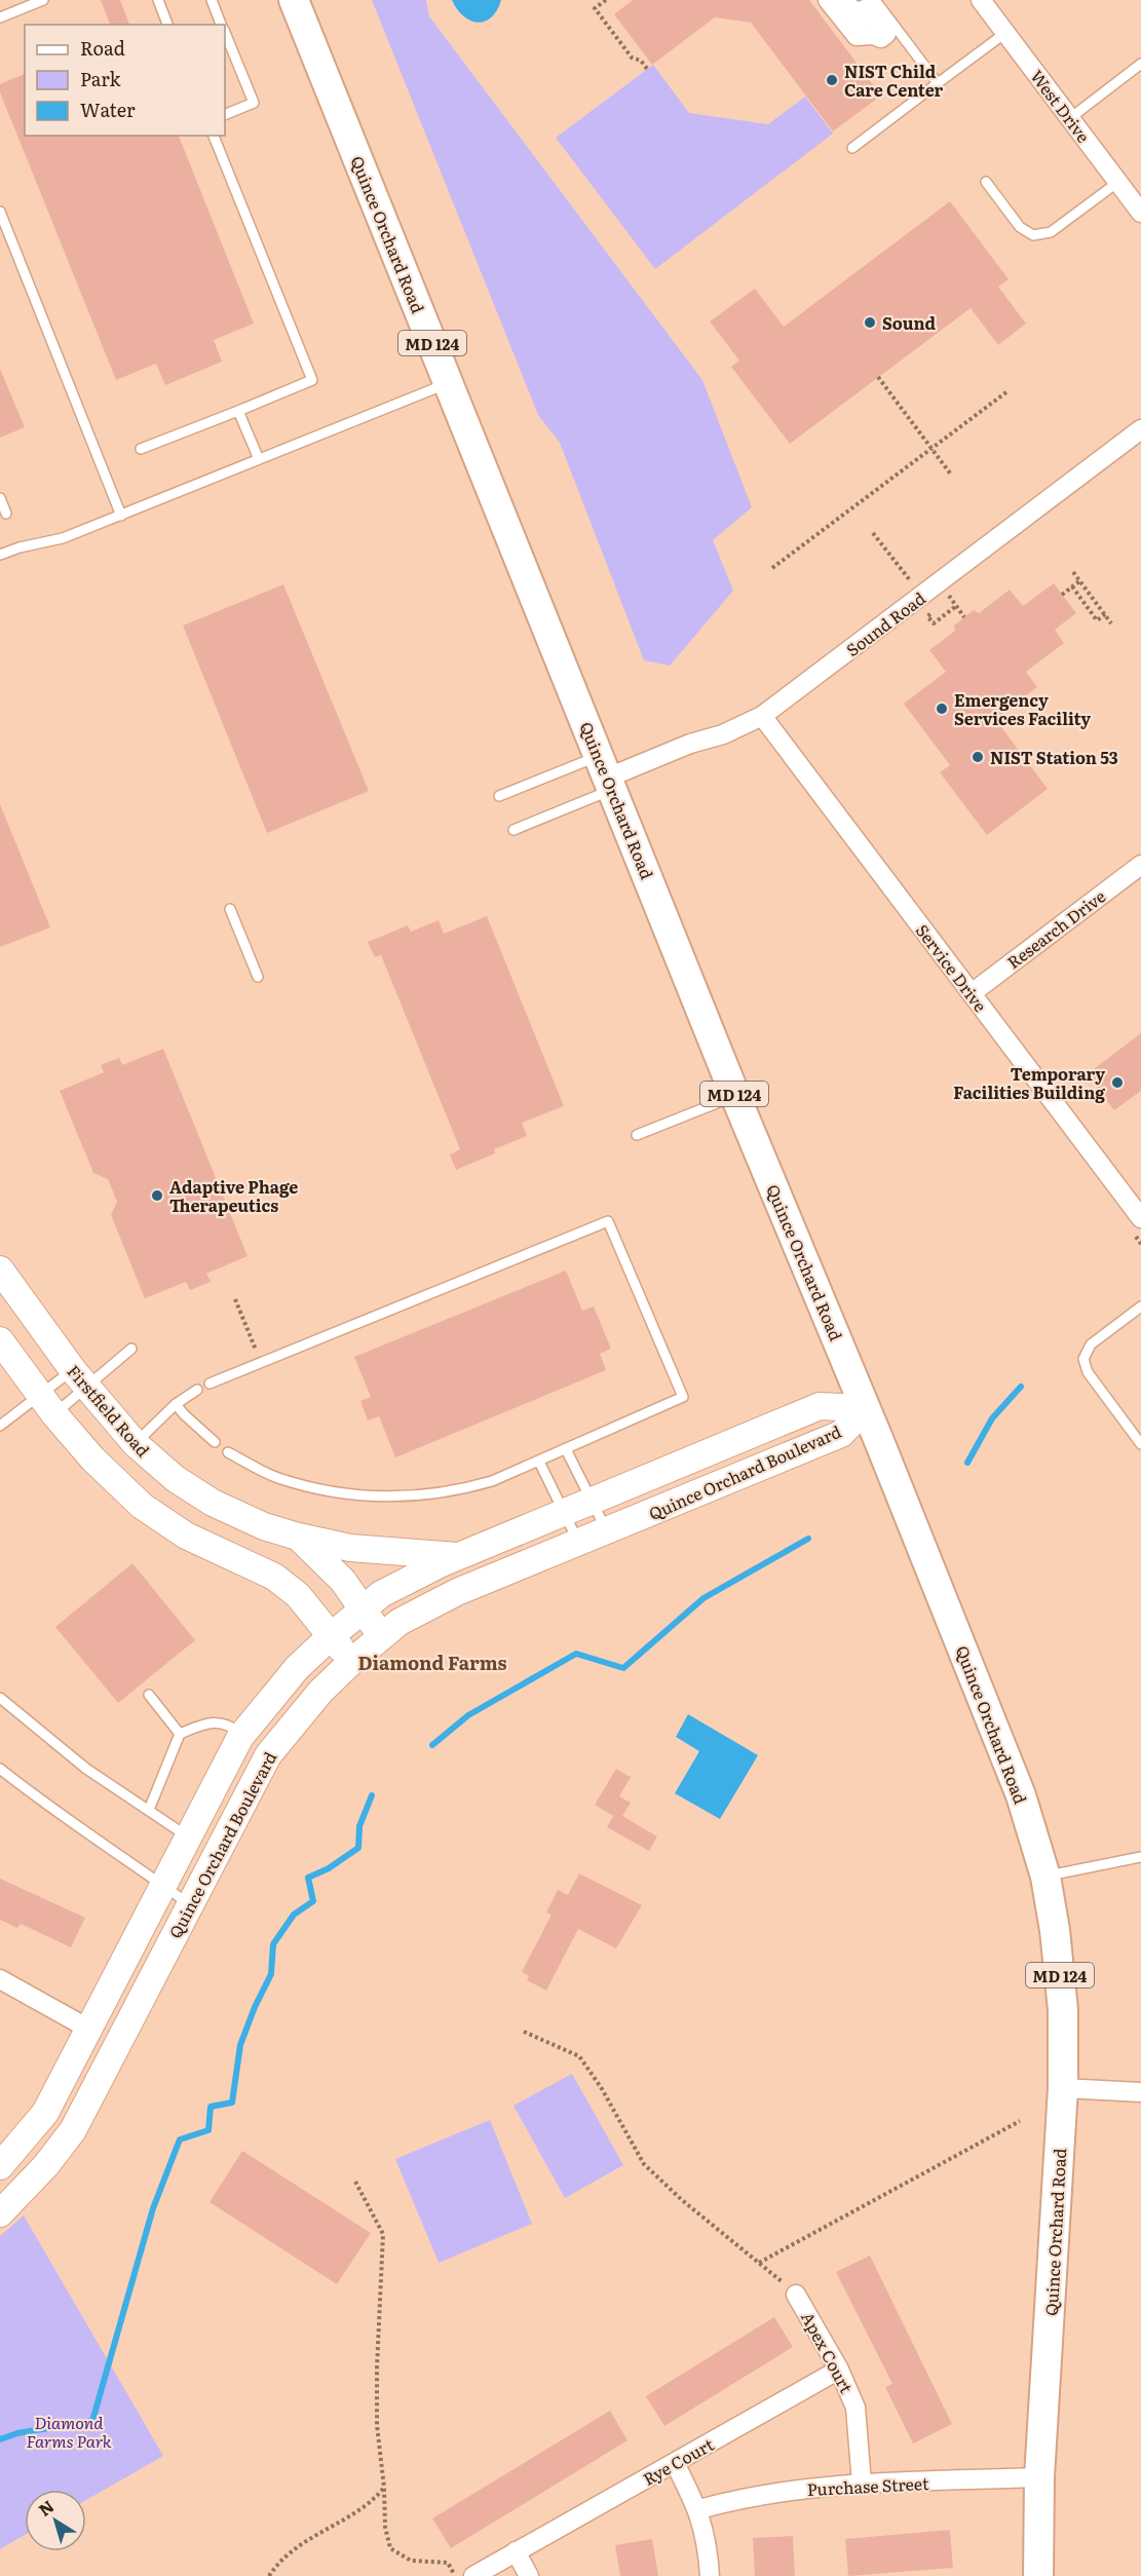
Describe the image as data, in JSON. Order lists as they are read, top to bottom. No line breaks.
{"streets":{"main road":["Quince Orchard Road","MD 124"],"street":["West Drive","Sound Road","Research Drive","Service Drive","Firstfield Road","Quince Orchard Boulevard","Apex Court","Rye Court","Purchase Street"]},"crossings":[["Quince Orchard Road","Sound Road"],["Quince Orchard Road","Quince Orchard Boulevard"],["Quince Orchard Road","Purchase Street"],["Sound Road","Service Drive"],["Research Drive","Service Drive"],["Firstfield Road","Quince Orchard Boulevard"],["Apex Court","Rye Court"],["Apex Court","Purchase Street"]],"districts":["Diamond Farms"],"parks":["Diamond Farms Park"],"places":["NIST Child Care Center","Sound","Emergency Services Facility","NIST Station 53","Temporary Facilities Building","Adaptive Phage Therapeutics"],"legend":["Road","Park","Water"],"north":"top left"}
